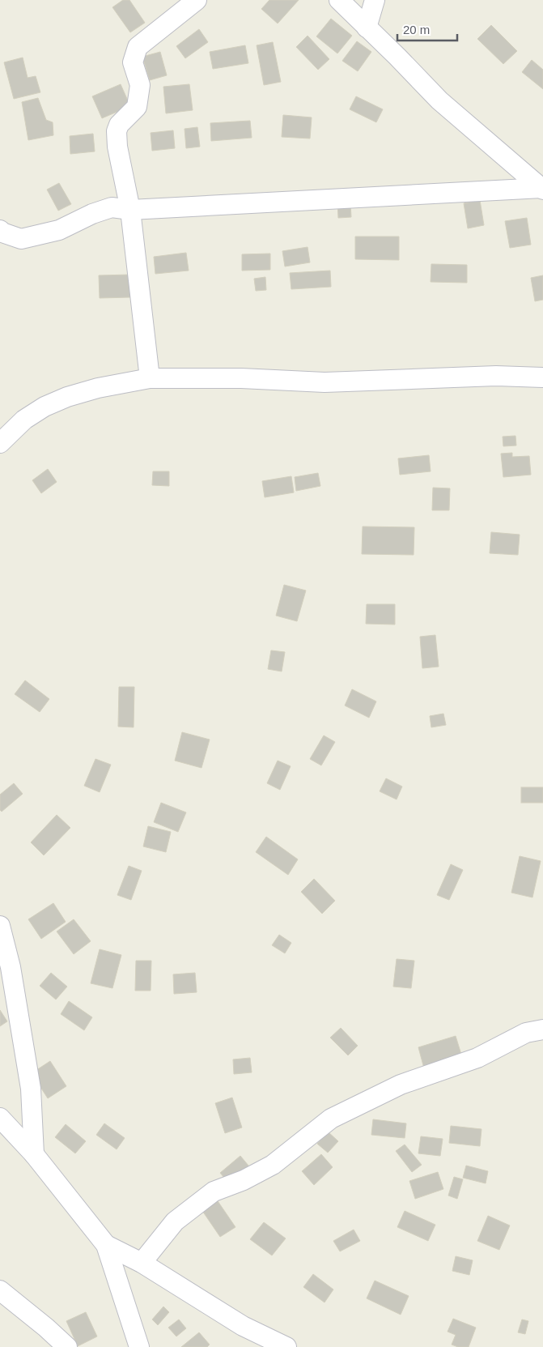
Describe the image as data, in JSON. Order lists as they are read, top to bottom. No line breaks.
{"scale_bar":"20 m"}
